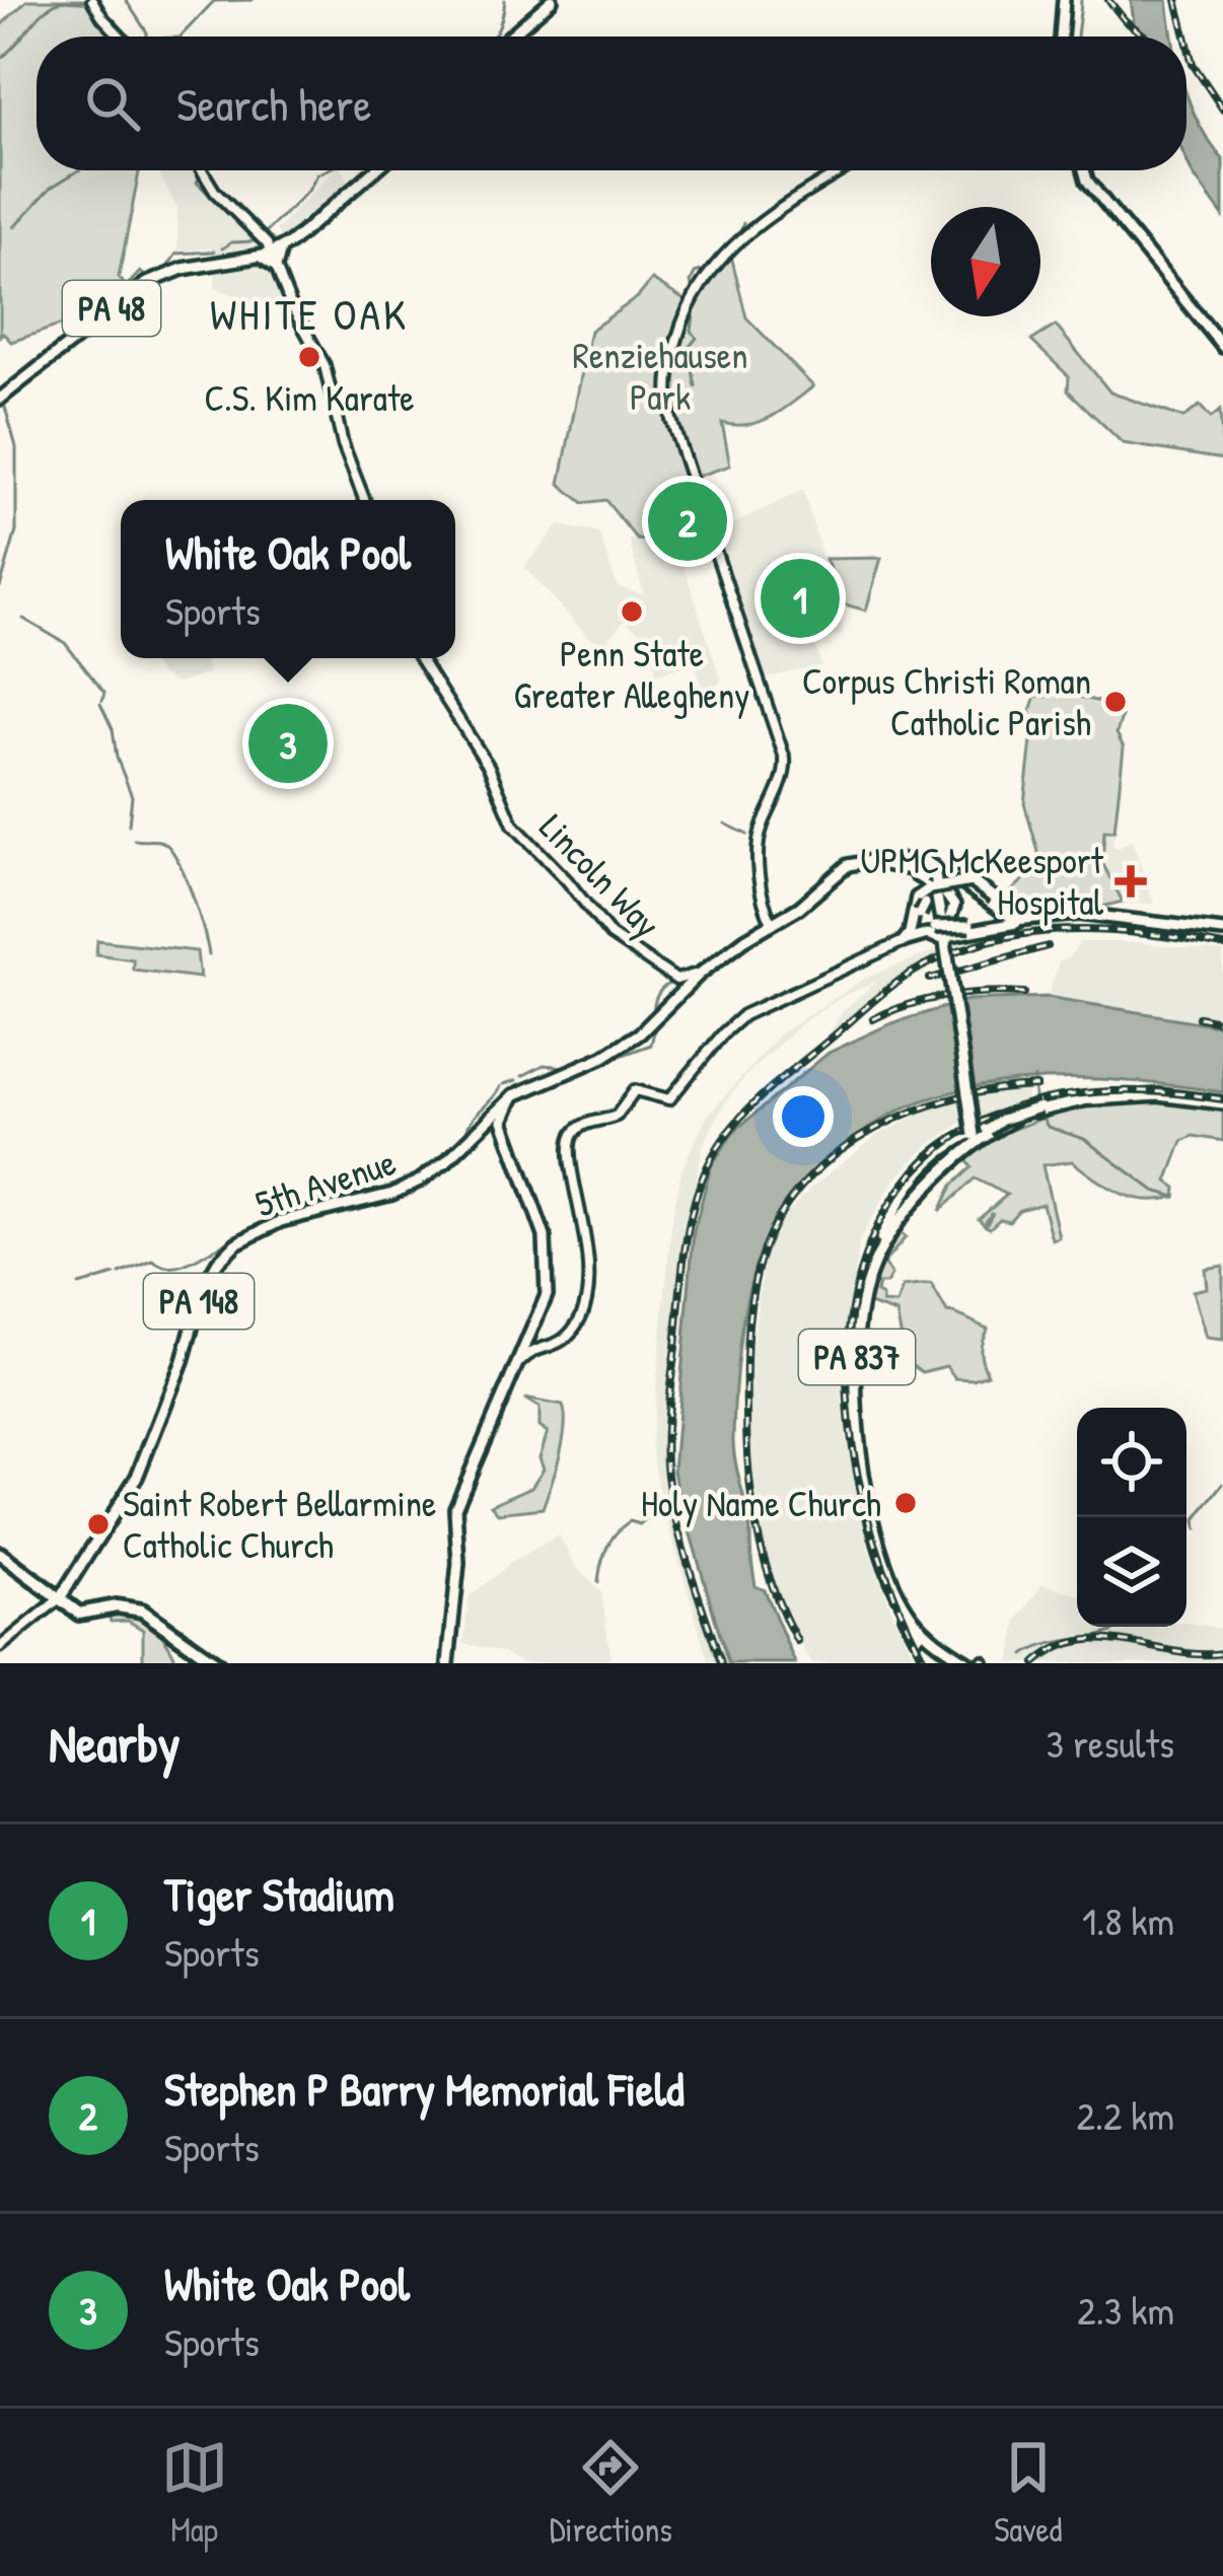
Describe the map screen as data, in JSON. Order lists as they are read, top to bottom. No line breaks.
{"streets":{"main road":["PA 48","Lincoln Way","5th Avenue","PA 148","PA 837"]},"crossings":[["Lincoln Way","5th Avenue"]],"districts":["WHITE OAK"],"parks":["Renziehausen Park"],"places":{"other":["C.S. Kim Karate","Penn State Greater Allegheny","Corpus Christi Roman Catholic Parish","Holy Name Church","Saint Robert Bellarmine Catholic Church"],"health":["UPMC McKeesport Hospital"]},"north":"bottom","page":{"search":"Search here","pins":["2","1","3"],"popup":["White Oak Pool","Sports"],"heading":["Nearby","3 results"],"list":[{"mark":"1","name":"Tiger Stadium","note":"Sports","value":"1.8 km"},{"mark":"2","name":"Stephen P Barry Memorial Field","note":"Sports","value":"2.2 km"},{"mark":"3","name":"White Oak Pool","note":"Sports","value":"2.3 km"}],"nav":["Map","Directions","Saved"]}}
